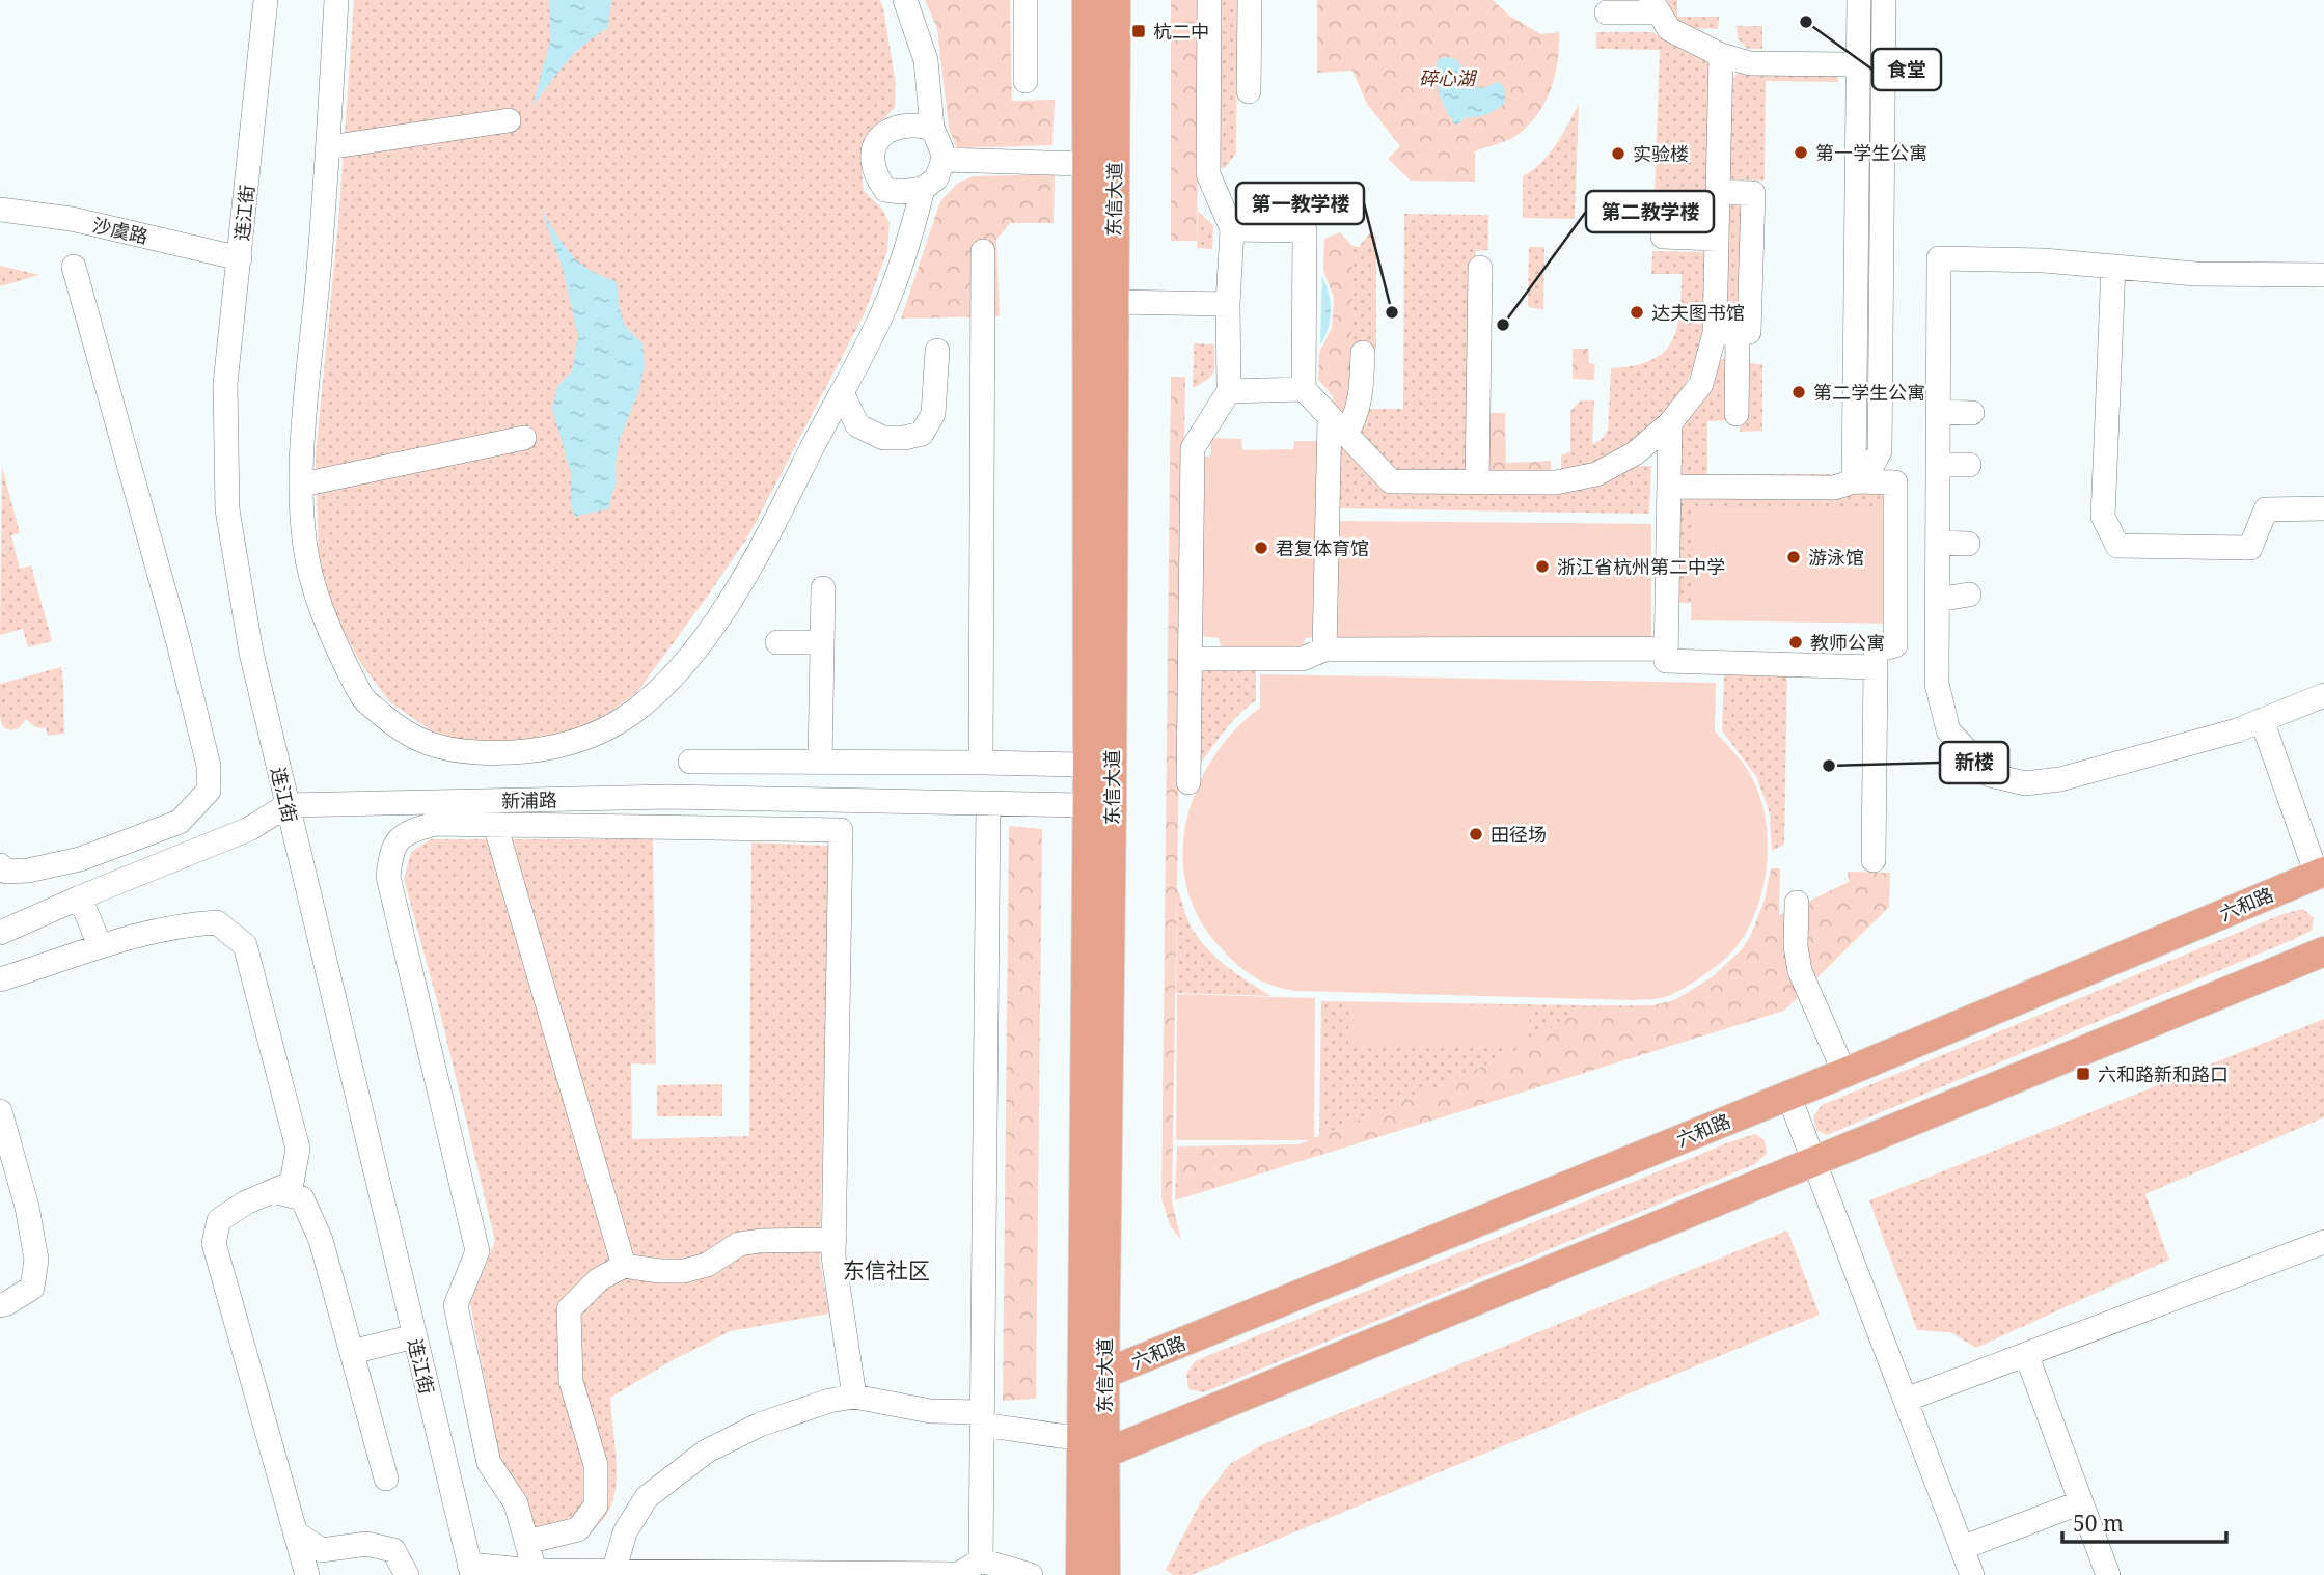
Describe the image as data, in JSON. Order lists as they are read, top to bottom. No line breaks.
{"streets":{"main road":["东信大道","六和路"],"street":["连江街","沙虞路","新浦路"]},"crossings":[["东信大道","新浦路"],["东信大道","六和路"],["连江街","沙虞路"],["连江街","新浦路"]],"districts":["东信社区"],"parks":["碎心湖"],"places":{"other":["食堂","第一学生公寓","实验楼","第一教学楼","达夫图书馆","第二教学楼","第二学生公寓","君复体育馆","游泳馆","浙江省杭州第二中学","教师公寓","新楼","田径场"],"transit":["杭二中","六和路新和路口"]},"scale_bar":"50 m"}
